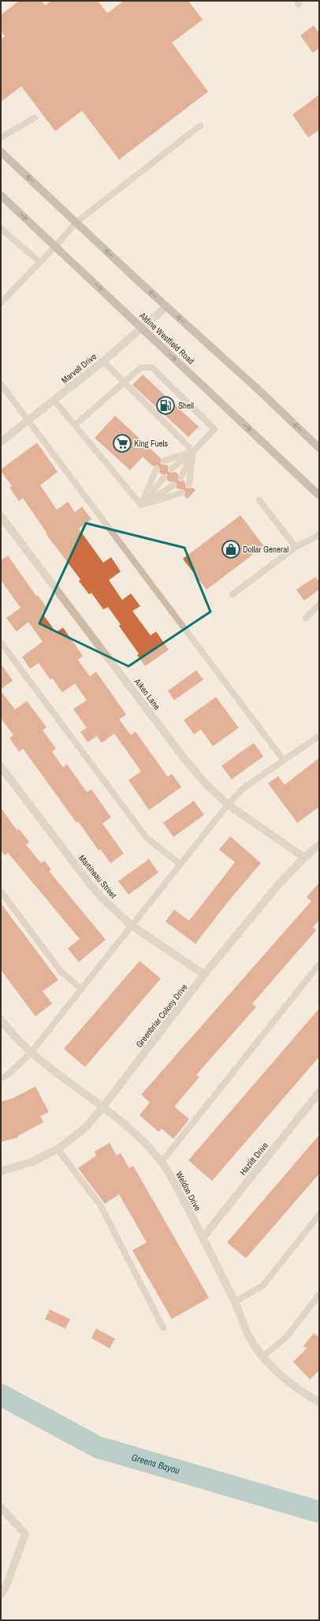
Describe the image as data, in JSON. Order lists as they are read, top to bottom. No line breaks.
{"streets":{"main road":["Aldine Westfield Road"],"street":["Marvell Drive","Aiken Lane","Martineau Street","Greenbriar Colony Drive","Hazlitt Drive","Weldon Drive"]},"crossings":[["Aldine Westfield Road","Marvell Drive"],["Aiken Lane","Greenbriar Colony Drive"],["Martineau Street","Greenbriar Colony Drive"],["Greenbriar Colony Drive","Weldon Drive"],["Hazlitt Drive","Weldon Drive"]],"water":["Greens Bayou"],"places":{"fuel station":["Shell"],"supermarket":["King Fuels"],"shop":["Dollar General"]}}
